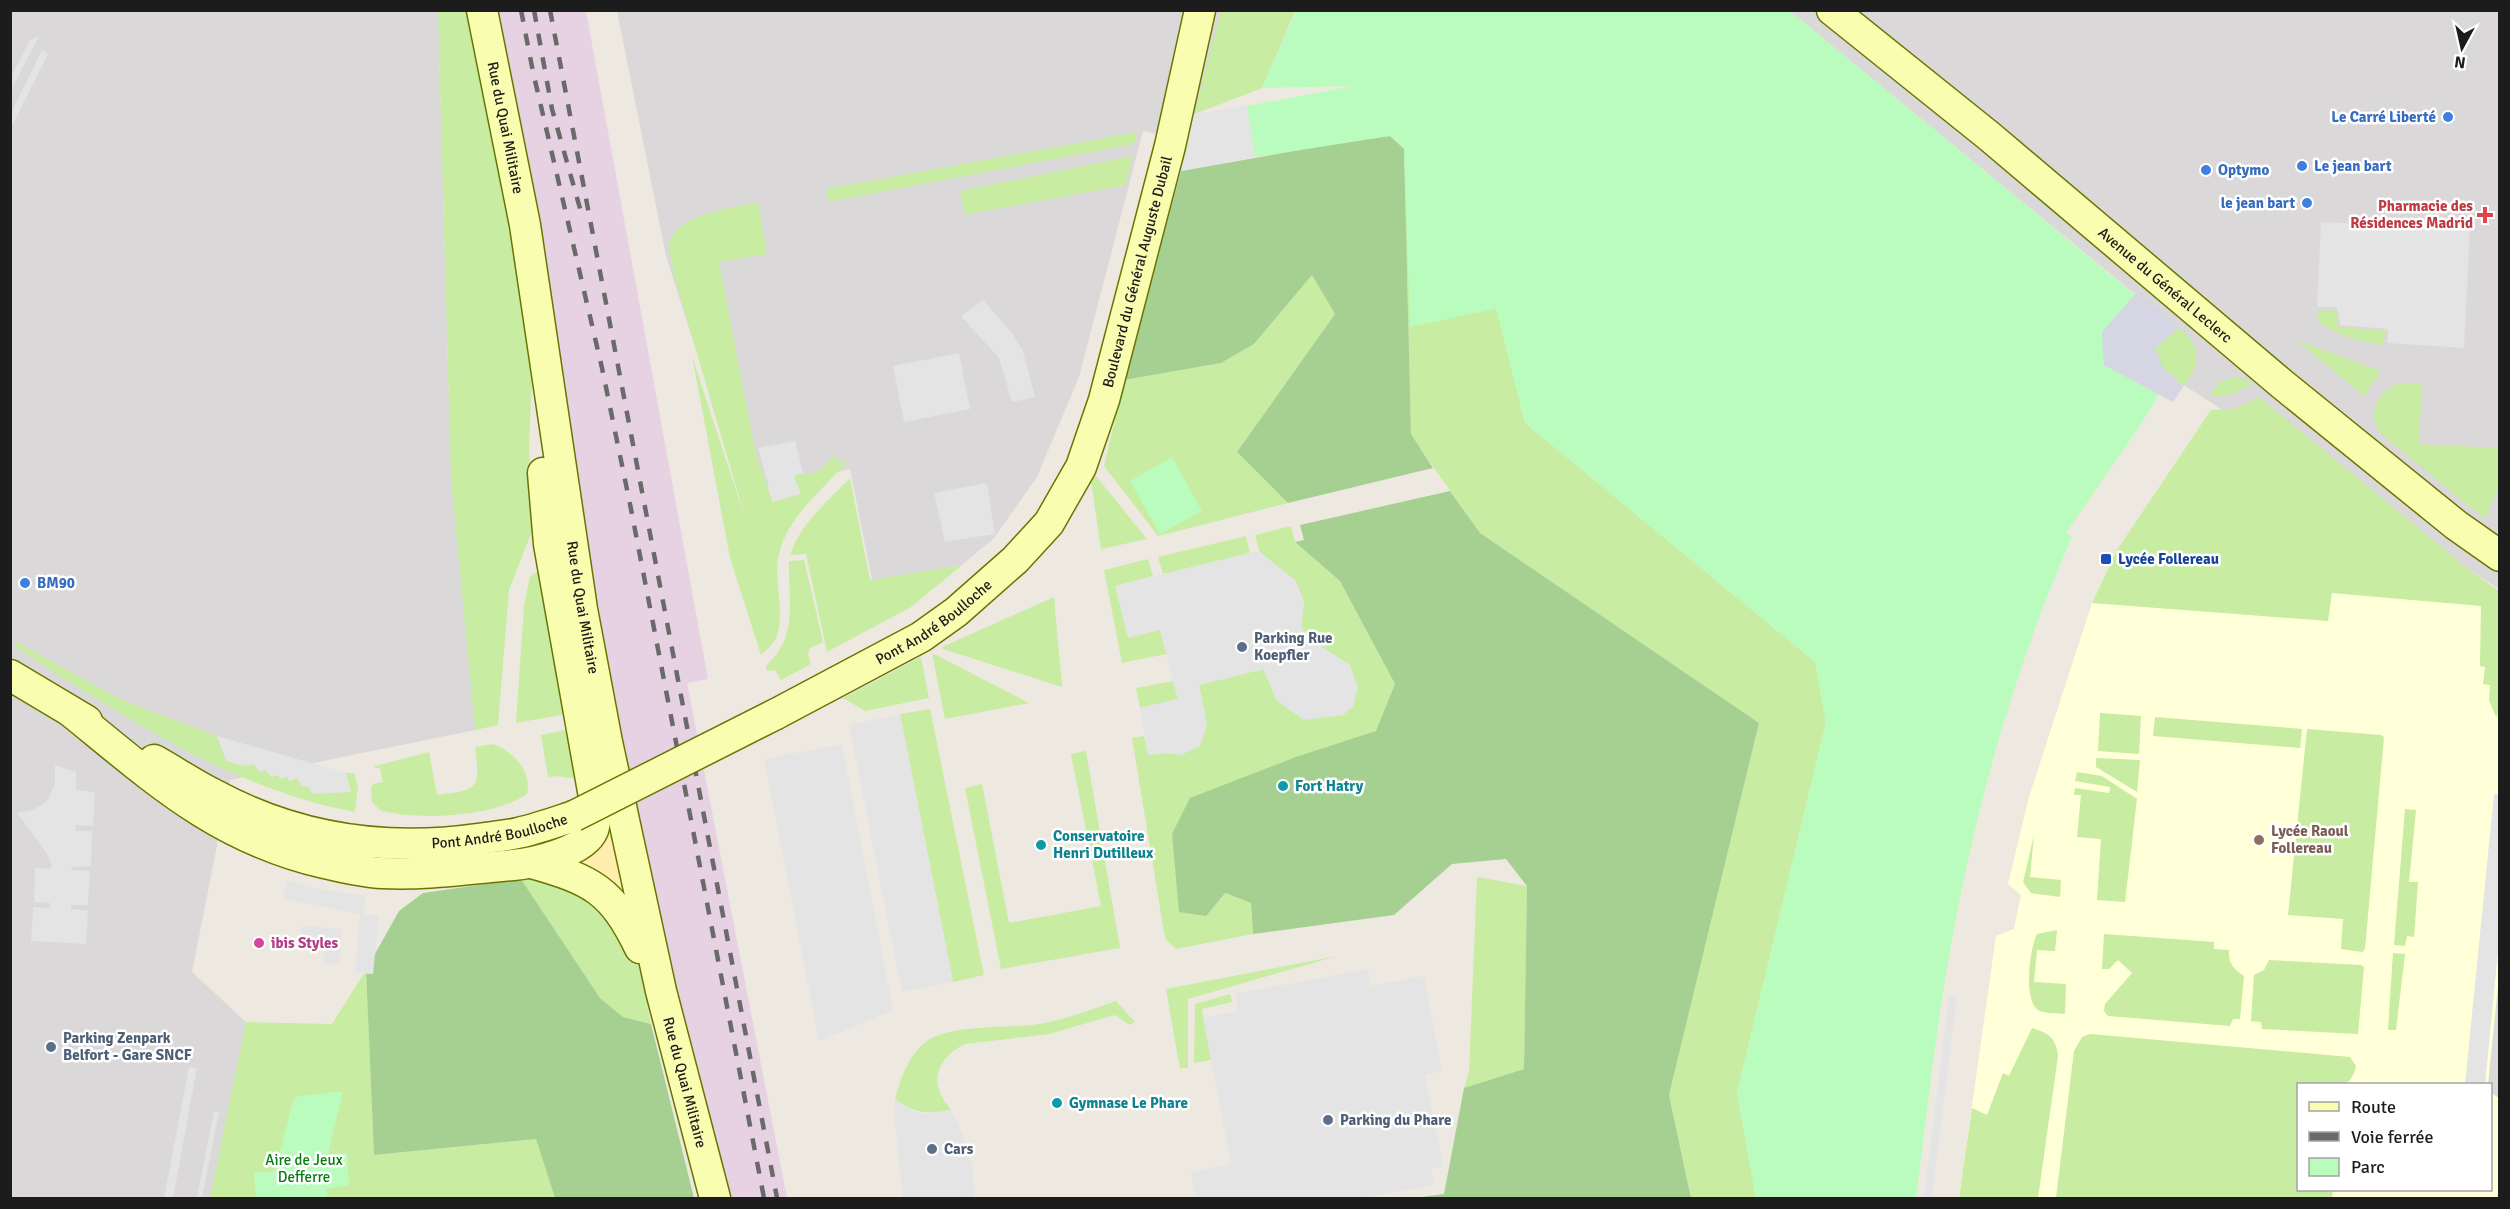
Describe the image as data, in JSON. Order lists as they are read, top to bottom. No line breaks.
{"streets":{"street":["Rue du Quai Militaire","Boulevard du Général Auguste Dubail","Avenue du Général Leclerc","Pont André Boulloche"]},"crossings":[["Boulevard du Général Auguste Dubail","Pont André Boulloche"]],"parks":["Aire de Jeux Defferre"],"places":{"other":["Le Carré Liberté","Le jean bart","Optymo","le jean bart","BM90","Parking Rue Koepfler","Fort Hatry","Lycée Raoul Follereau","Conservatoire Henri Dutilleux","ibis Styles","Parking Zenpark Belfort - Gare SNCF","Gymnase Le Phare","Parking du Phare","Cars"],"health":["Pharmacie des Résidences Madrid"],"transit":["Lycée Follereau"]},"legend":["Route","Voie ferrée","Parc"],"north":"bottom"}
